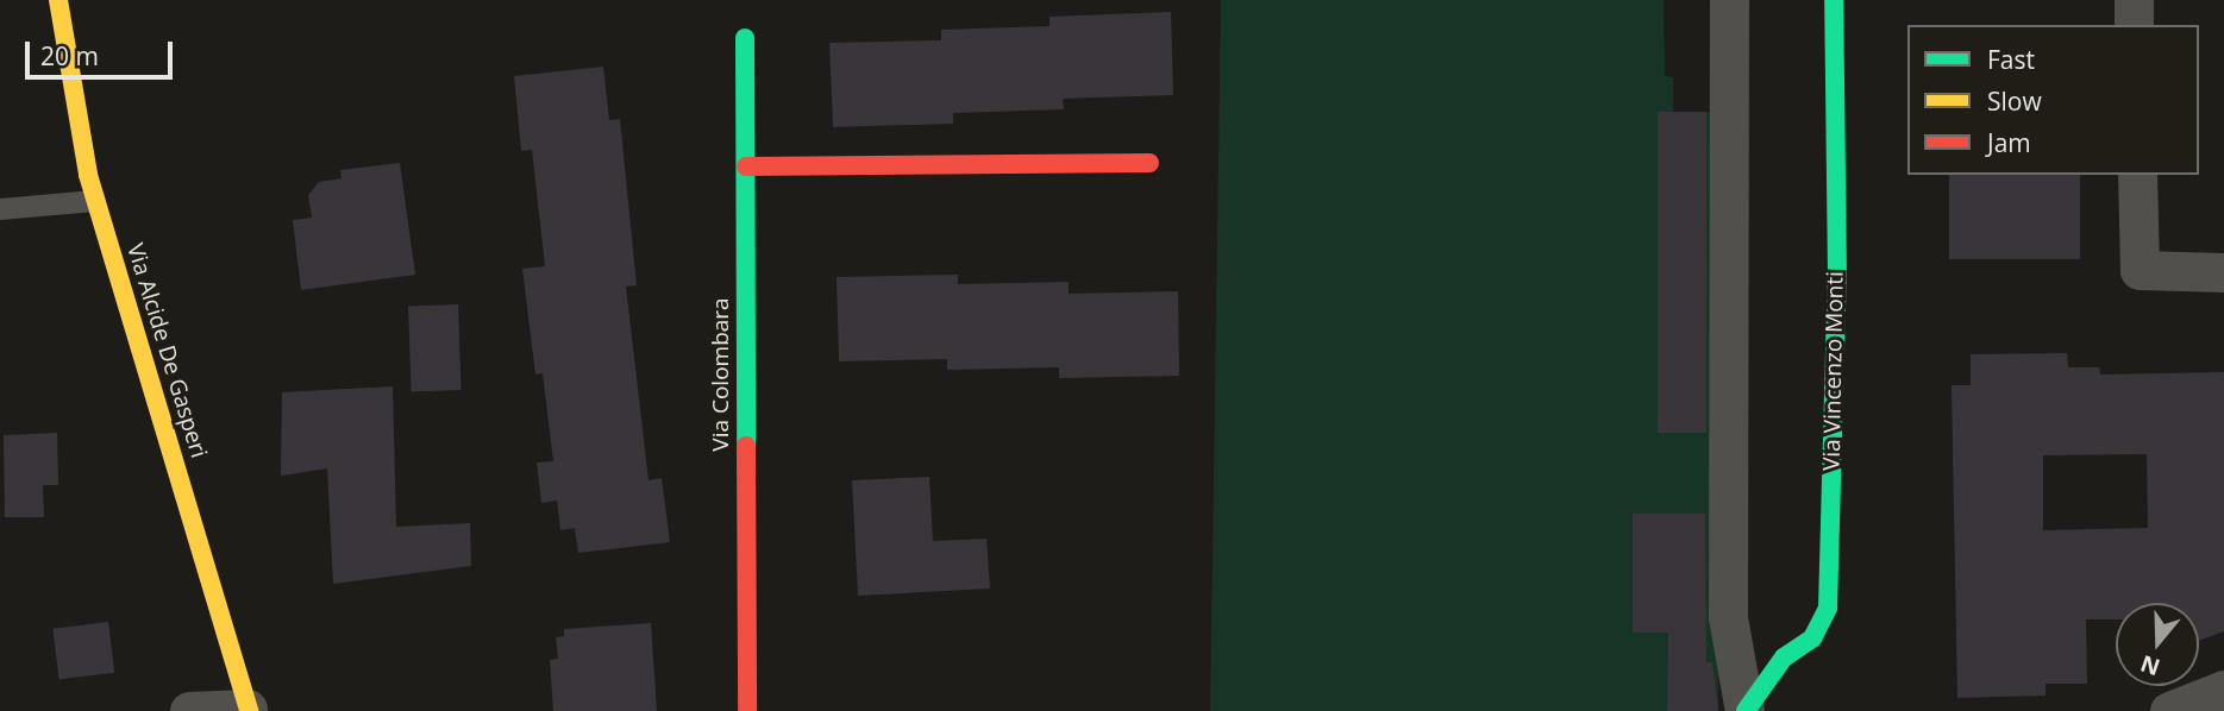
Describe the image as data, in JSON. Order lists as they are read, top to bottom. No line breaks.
{"streets":{"street":["Via Alcide De Gasperi","Via Vincenzo Monti","Via Colombara"]},"legend":["Fast","Slow","Jam"],"scale_bar":"20 m","north":"bottom"}
